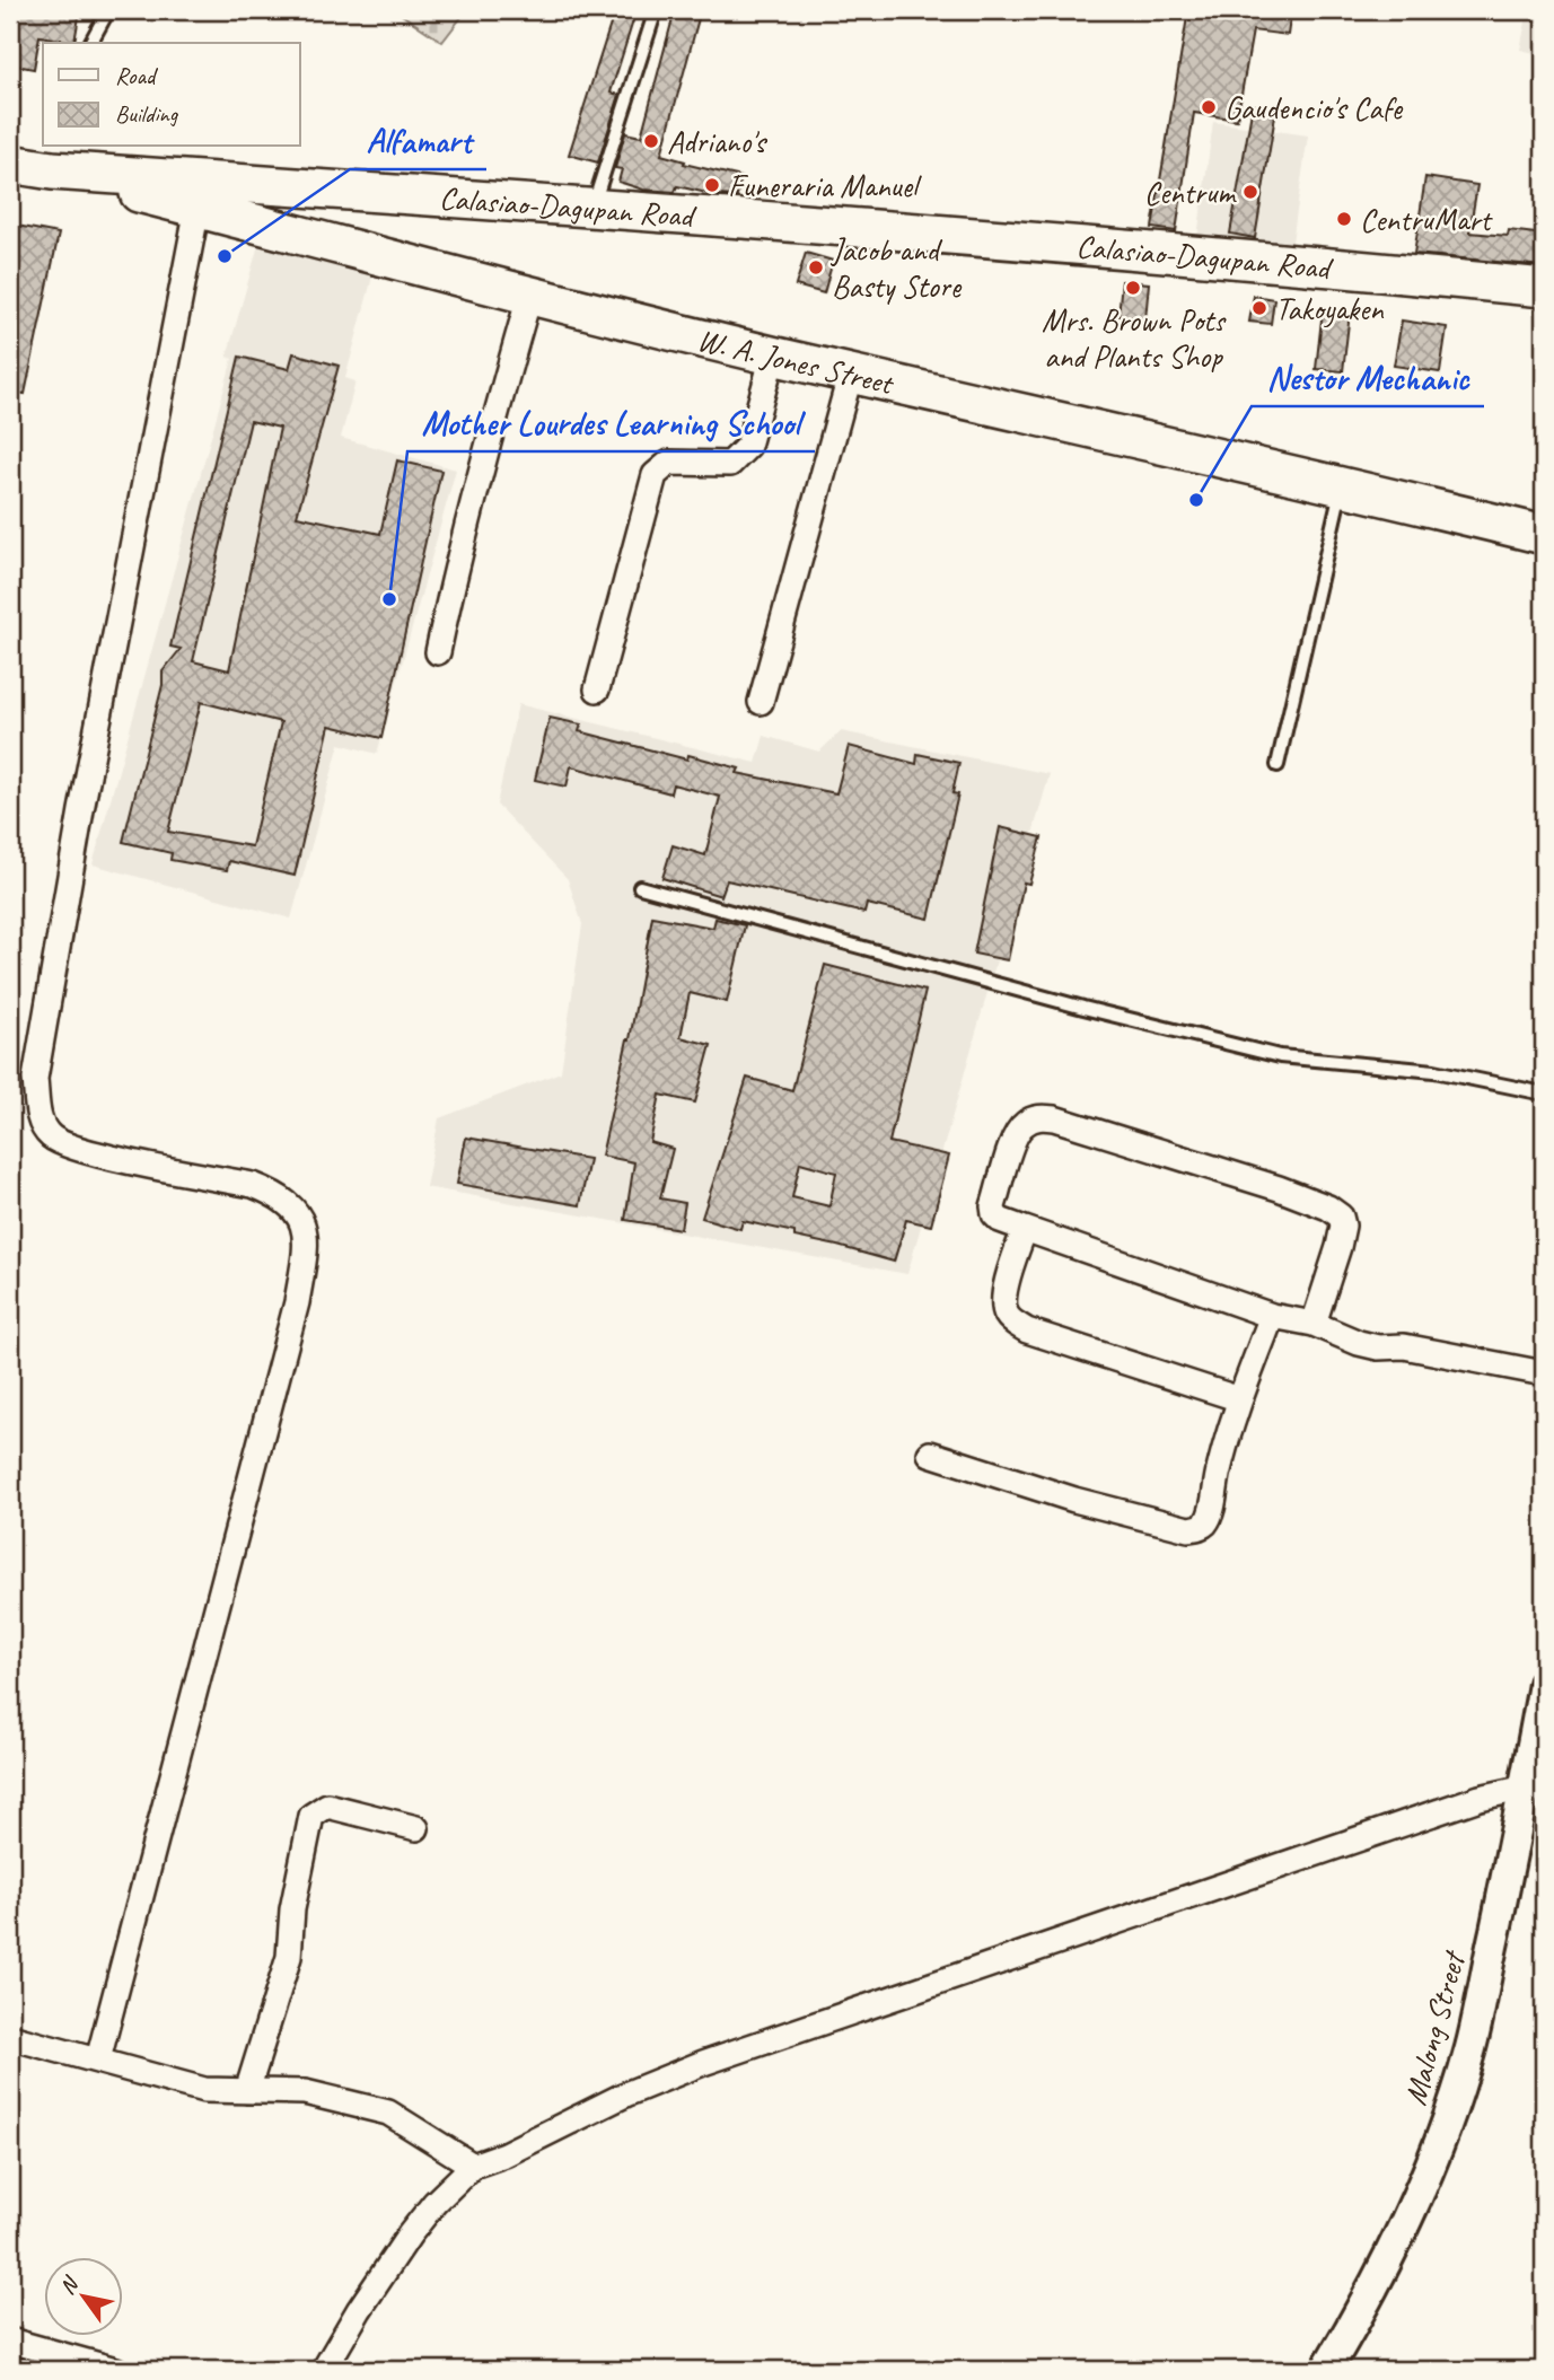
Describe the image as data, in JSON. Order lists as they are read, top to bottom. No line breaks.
{"streets":{"main road":["Calasiao-Dagupan Road","W. A. Jones Street"],"street":["Malong Street"]},"crossings":[["Calasiao-Dagupan Road","W. A. Jones Street"]],"places":["Gaudencio's Cafe","Adriano's","Funeraria Manuel","Centrum","CentruMart","Alfamart","Jacob and Basty Store","Mrs. Brown Pots and Plants Shop","Takoyaken","Nestor Mechanic","Mother Lourdes Learning School"],"legend":["Road","Building"],"north":"top left"}
